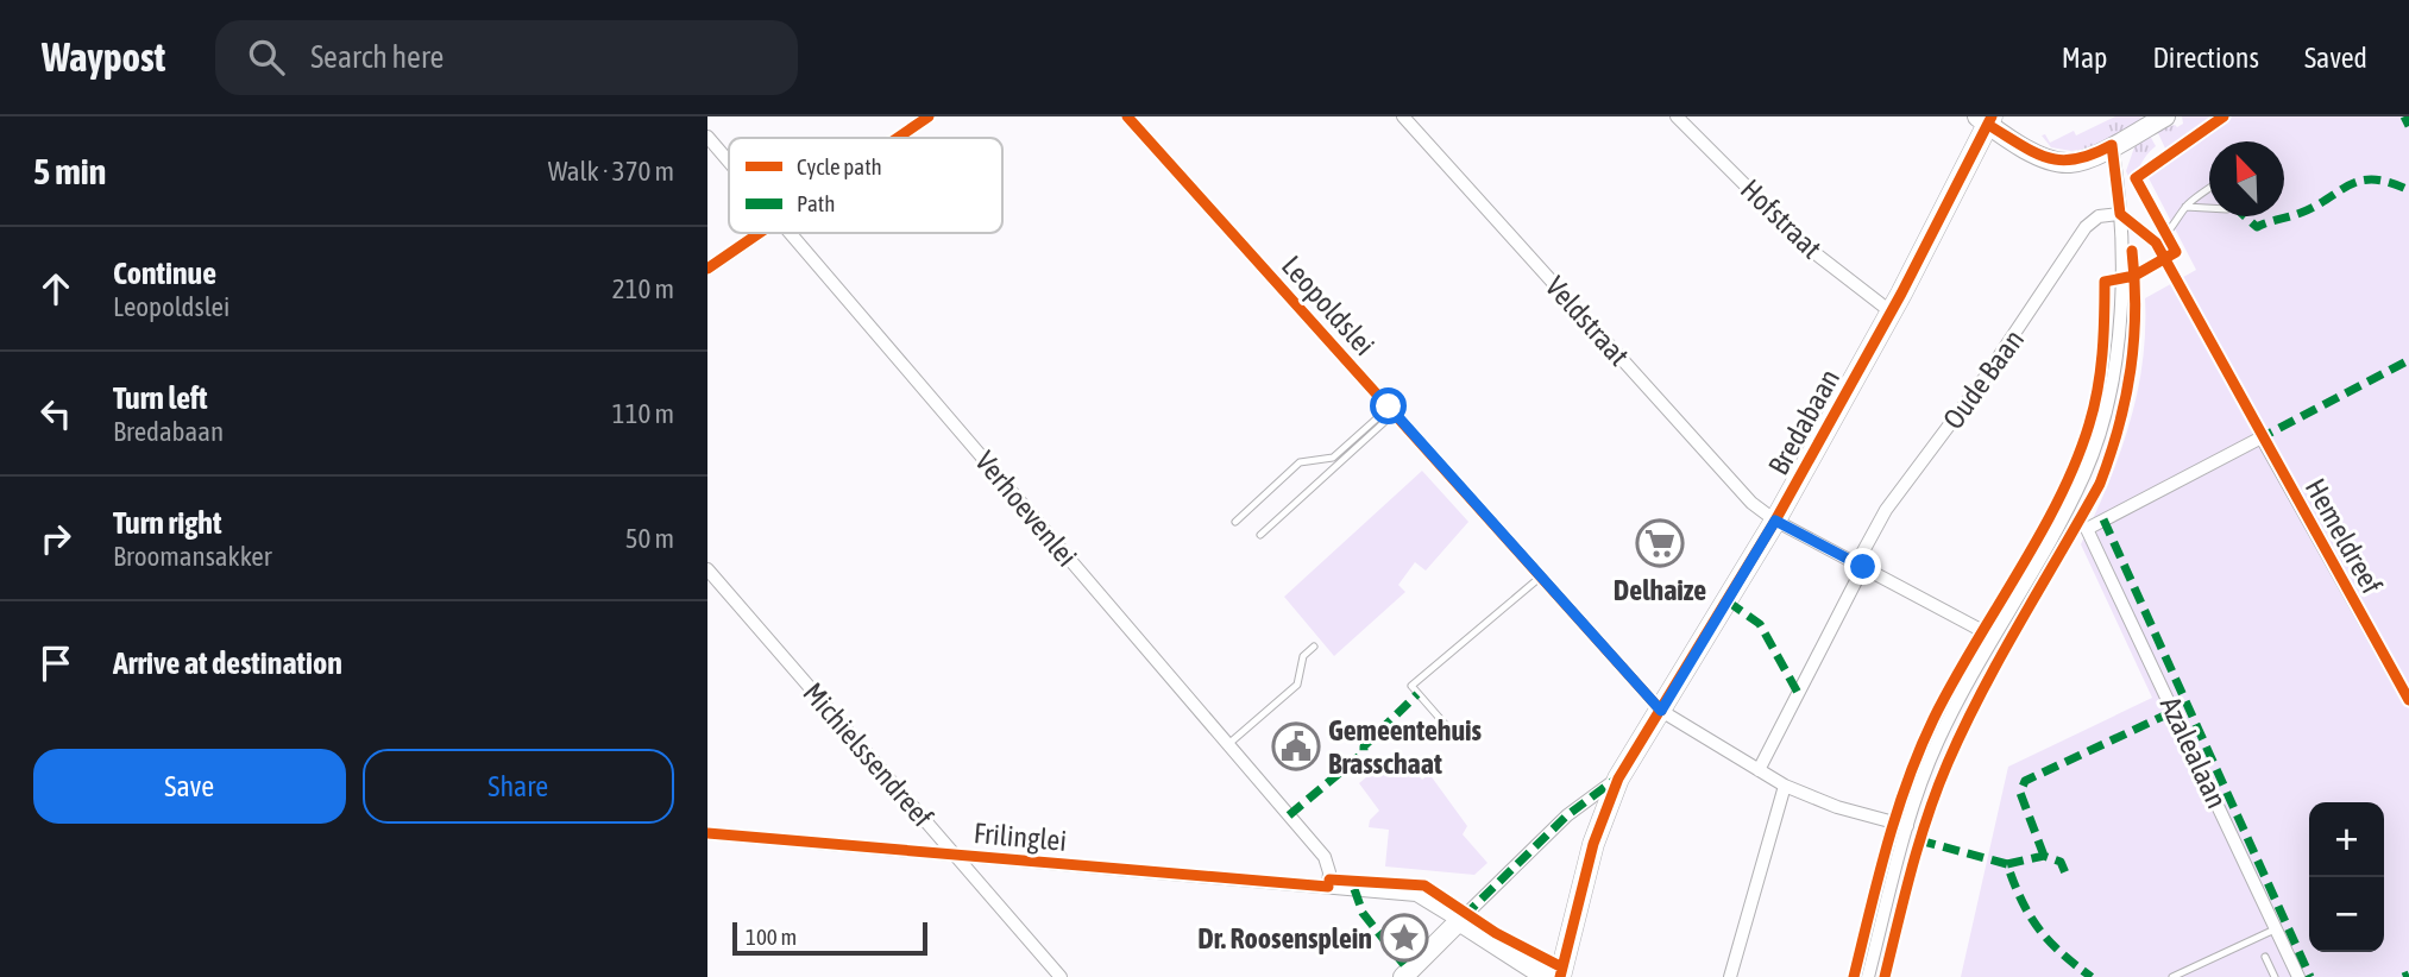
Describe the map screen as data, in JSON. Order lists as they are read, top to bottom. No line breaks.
{"streets":{"main road":["Bredabaan"],"street":["Hofstraat","Leopoldslei","Veldstraat","Oude Baan","Verhoevenlei","Hemeldreef","Azalealaan","Michielssendreef","Frilinglei"]},"crossings":[["Hofstraat","Bredabaan"],["Leopoldslei","Bredabaan"],["Veldstraat","Oude Baan"],["Veldstraat","Bredabaan"],["Verhoevenlei","Frilinglei"],["Hemeldreef","Azalealaan"],["Michielssendreef","Frilinglei"]],"places":{"supermarket":["Delhaize"],"public building":["Gemeentehuis Brasschaat"],"place":["Dr. Roosensplein"]},"legend":["Cycle path","Path"],"scale_bar":"100 m","north":"top left","page":{"header":"Waypost","search":"Search here","nav":["Map","Directions","Saved"],"heading":["5 min","Walk · 370 m"],"list":[["Continue","Leopoldslei","210 m"],["Turn left","Bredabaan","110 m"],["Turn right","Broomansakker","50 m"],"Arrive at destination"],"buttons":["Save","Share"],"map_buttons":["+","−"],"scale":"100 m"}}
